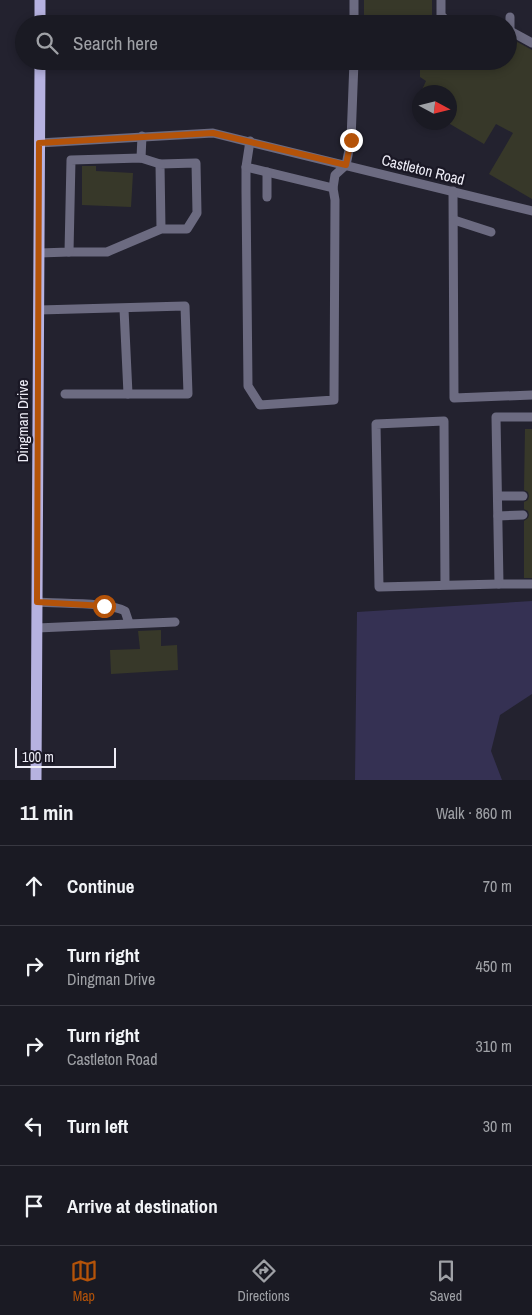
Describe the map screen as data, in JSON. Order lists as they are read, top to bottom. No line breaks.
{"streets":{"main road":["Dingman Drive"],"street":["Castleton Road"]},"crossings":[["Castleton Road","Dingman Drive"]],"scale_bar":"100 m","north":"right","page":{"search":"Search here","scale":"100 m","heading":["11 min","Walk · 860 m"],"list":[["Continue","70 m"],["Turn right","Dingman Drive","450 m"],["Turn right","Castleton Road","310 m"],["Turn left","30 m"],"Arrive at destination"],"nav":["Map","Directions","Saved"]}}
